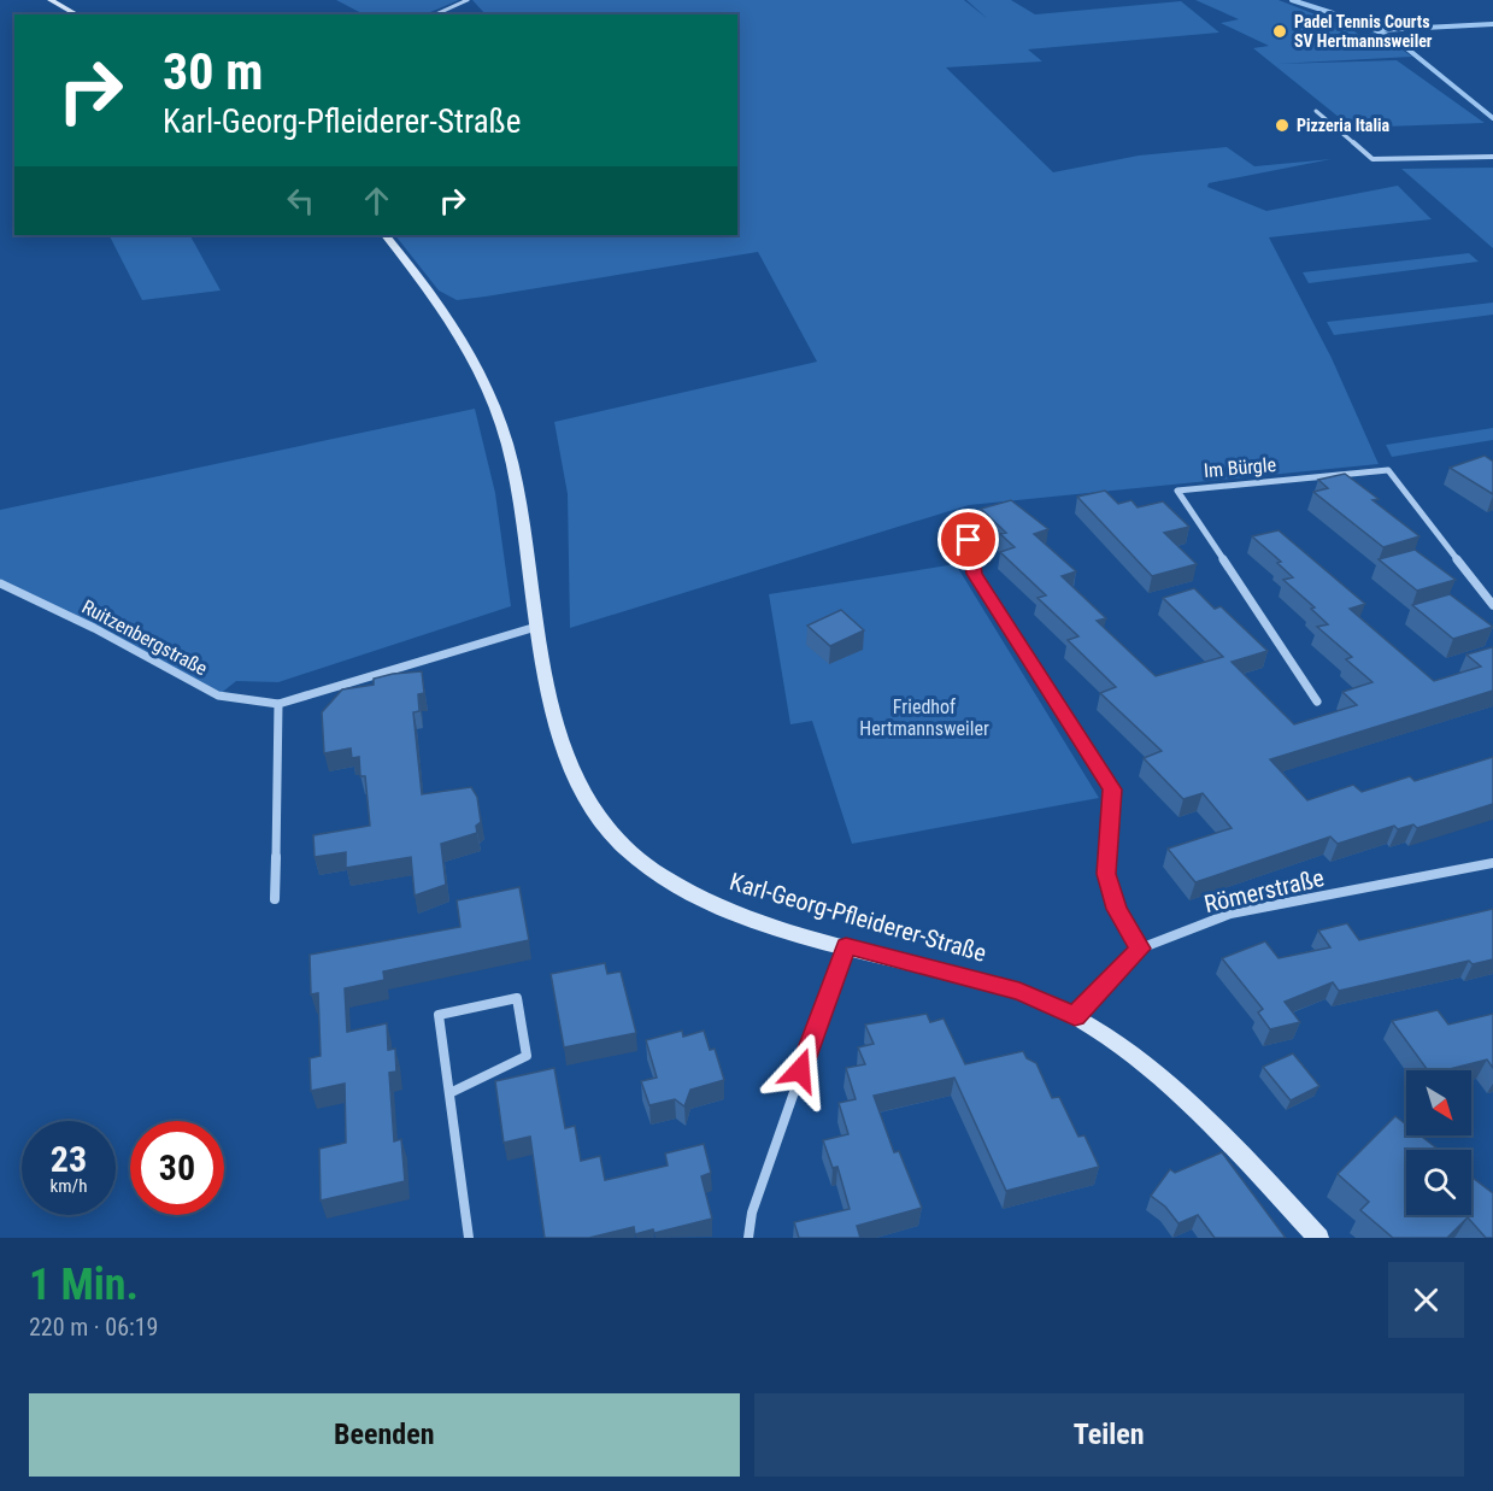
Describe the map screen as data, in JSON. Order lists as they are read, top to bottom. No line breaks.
{"streets":{"street":["Im Bürgle","Ruitzenbergstraße","Römerstraße","Karl-Georg-Pfleiderer-Straße"]},"crossings":[["Römerstraße","Karl-Georg-Pfleiderer-Straße"]],"parks":["Friedhof Hertmannsweiler"],"places":["Padel Tennis Courts SV Hertmannsweiler","Pizzeria Italia"],"north":"bottom right","page":{"turn":["30 m","Karl-Georg-Pfleiderer-Straße"],"speed":"23 km/h","limit":"30","heading":["1 Min.","220 m · 06:19"],"buttons":["Beenden","Teilen"]}}
